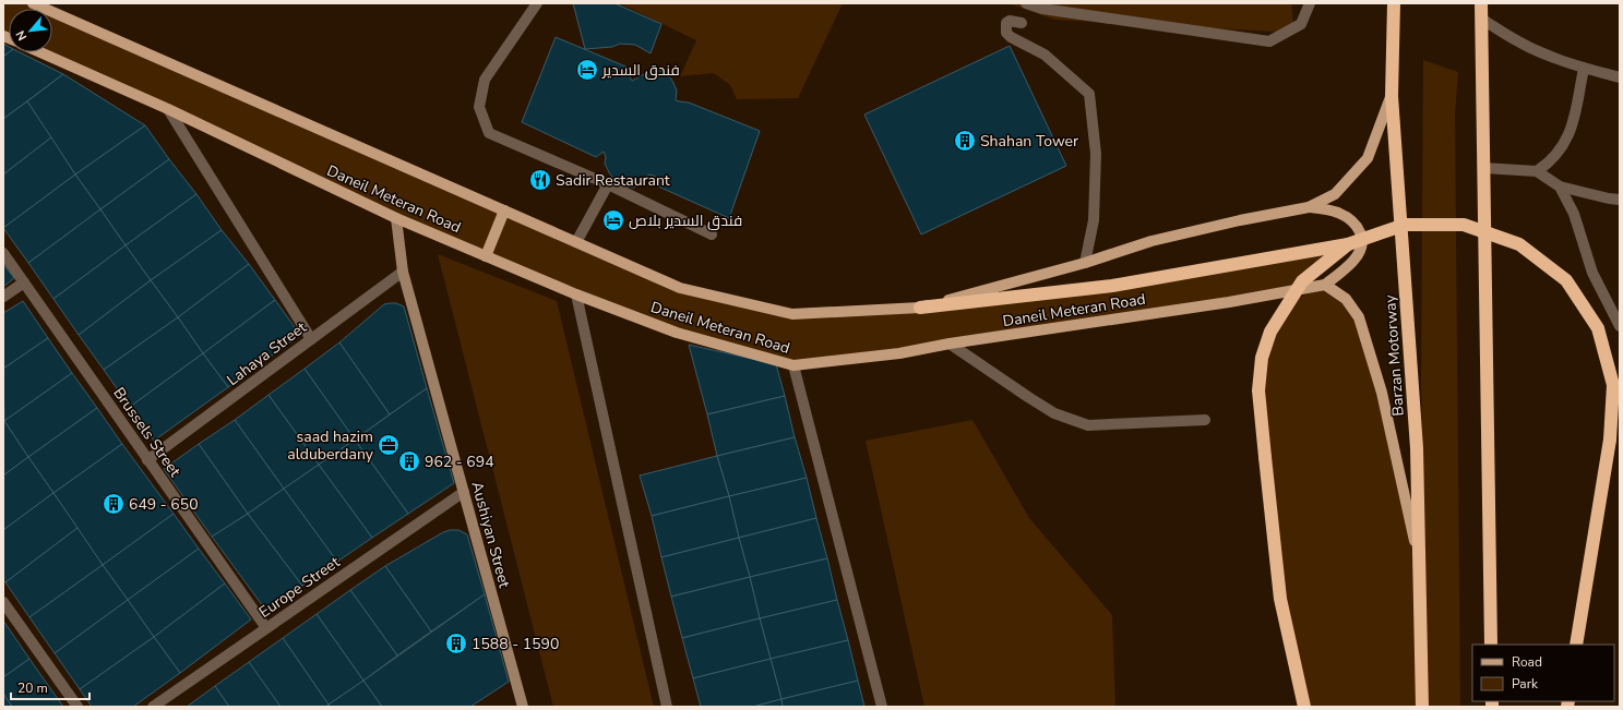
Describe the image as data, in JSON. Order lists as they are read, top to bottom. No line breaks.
{"streets":{"highway":["Barzan Motorway"],"main road":["Daneil Meteran Road"],"street":["Lahaya Street","Brussels Street","Aushiyan Street","Europe Street"]},"crossings":[["Daneil Meteran Road","Barzan Motorway"],["Daneil Meteran Road","Aushiyan Street"],["Lahaya Street","Brussels Street"],["Lahaya Street","Aushiyan Street"],["Brussels Street","Europe Street"],["Aushiyan Street","Europe Street"]],"places":{"hotel":["فندق السدير","فندق السدير بلاص"],"building":["Shahan Tower","962 - 694","649 - 650","1588 - 1590"],"restaurant":["Sadir Restaurant"],"office":["saad hazim alduberdany"]},"legend":["Road","Park"],"scale_bar":"20 m","north":"bottom left"}
